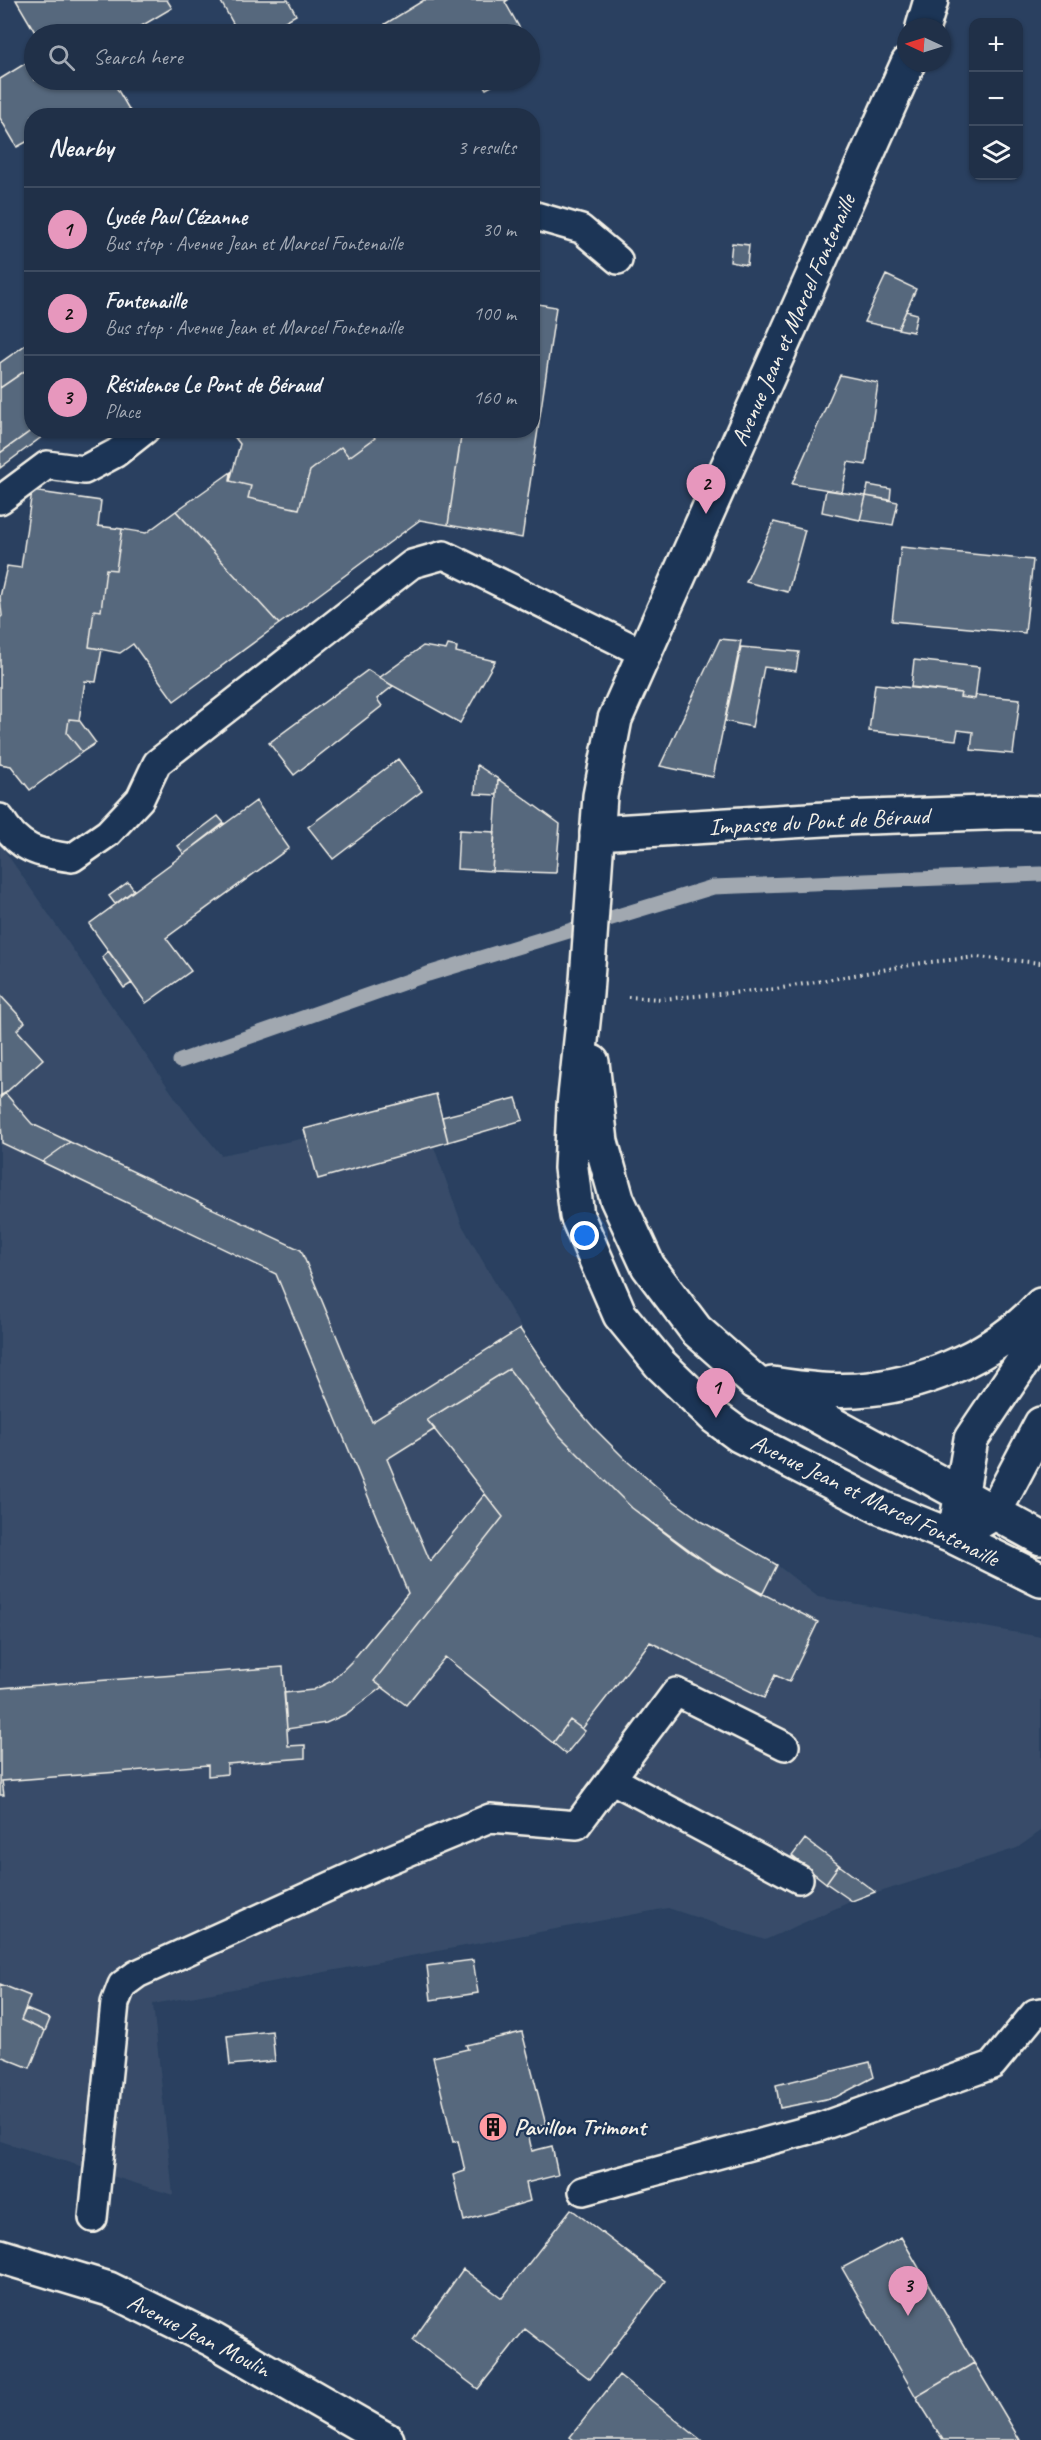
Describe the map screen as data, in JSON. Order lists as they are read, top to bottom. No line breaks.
{"streets":{"main road":["Avenue Jean et Marcel Fontenaille","Impasse du Pont de Béraud","Avenue Jean Moulin"]},"crossings":[["Avenue Jean et Marcel Fontenaille","Impasse du Pont de Béraud"]],"places":{"building":["Pavillon Trimont"]},"north":"left","page":{"map_buttons":["+","−"],"search":"Search here","heading":["Nearby","3 results"],"list":[{"mark":"1","name":"Lycée Paul Cézanne","note":"Bus stop · Avenue Jean et Marcel Fontenaille","value":"30 m"},{"mark":"2","name":"Fontenaille","note":"Bus stop · Avenue Jean et Marcel Fontenaille","value":"100 m"},{"mark":"3","name":"Résidence Le Pont de Béraud","note":"Place","value":"160 m"}],"pins":["2","1","3"]}}
